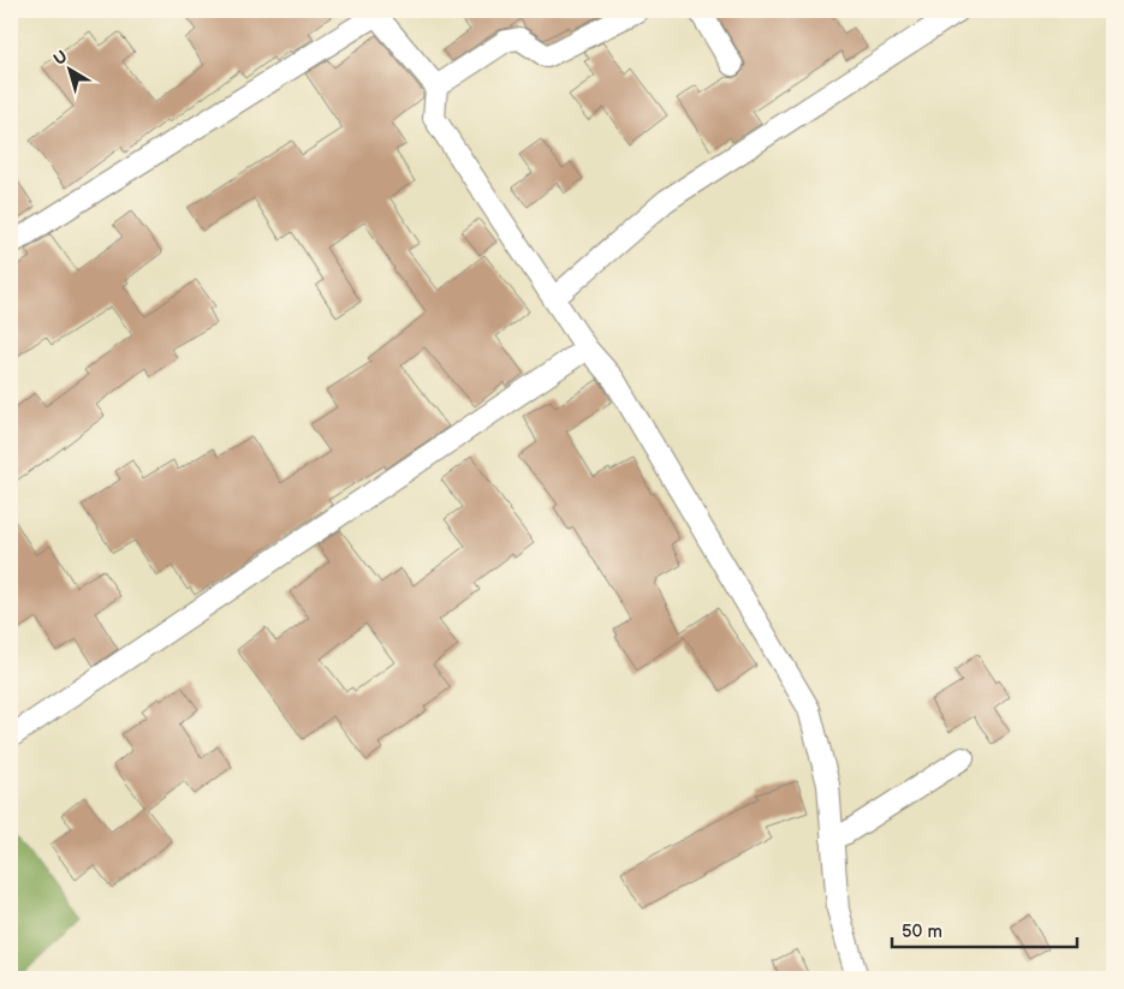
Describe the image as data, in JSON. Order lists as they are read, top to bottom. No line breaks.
{"scale_bar":"50 m","north":"top left"}
